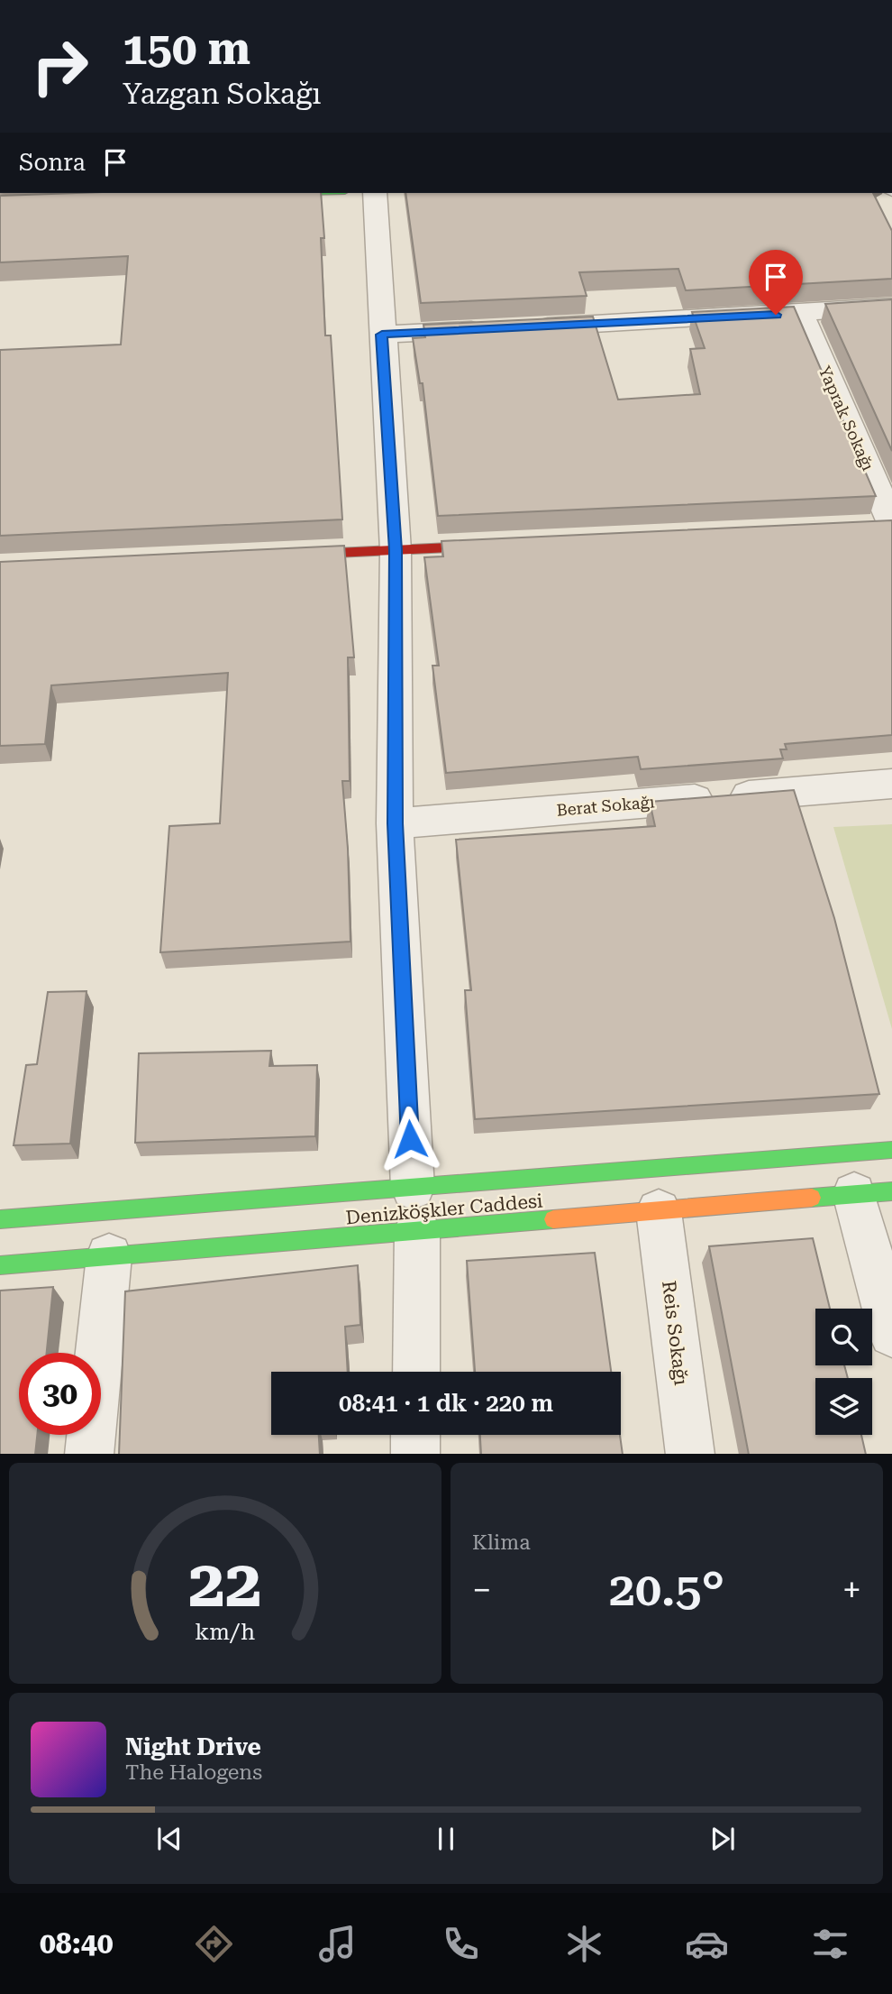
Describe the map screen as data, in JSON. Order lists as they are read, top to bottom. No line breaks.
{"streets":{"street":["Yaprak Sokağı","Berat Sokağı","Denizköşkler Caddesi","Reis Sokağı"]},"crossings":[["Denizköşkler Caddesi","Reis Sokağı"]],"page":{"turn":["150 m","Yazgan Sokağı"],"then":"Sonra","limit":"30","trip":"08:41 · 1 dk · 220 m","tile":"Klima","heat":["−","20.5°","+"],"song":["Night Drive","The Halogens"],"tabs":"08:40","gauge":["22","km/h"]}}
